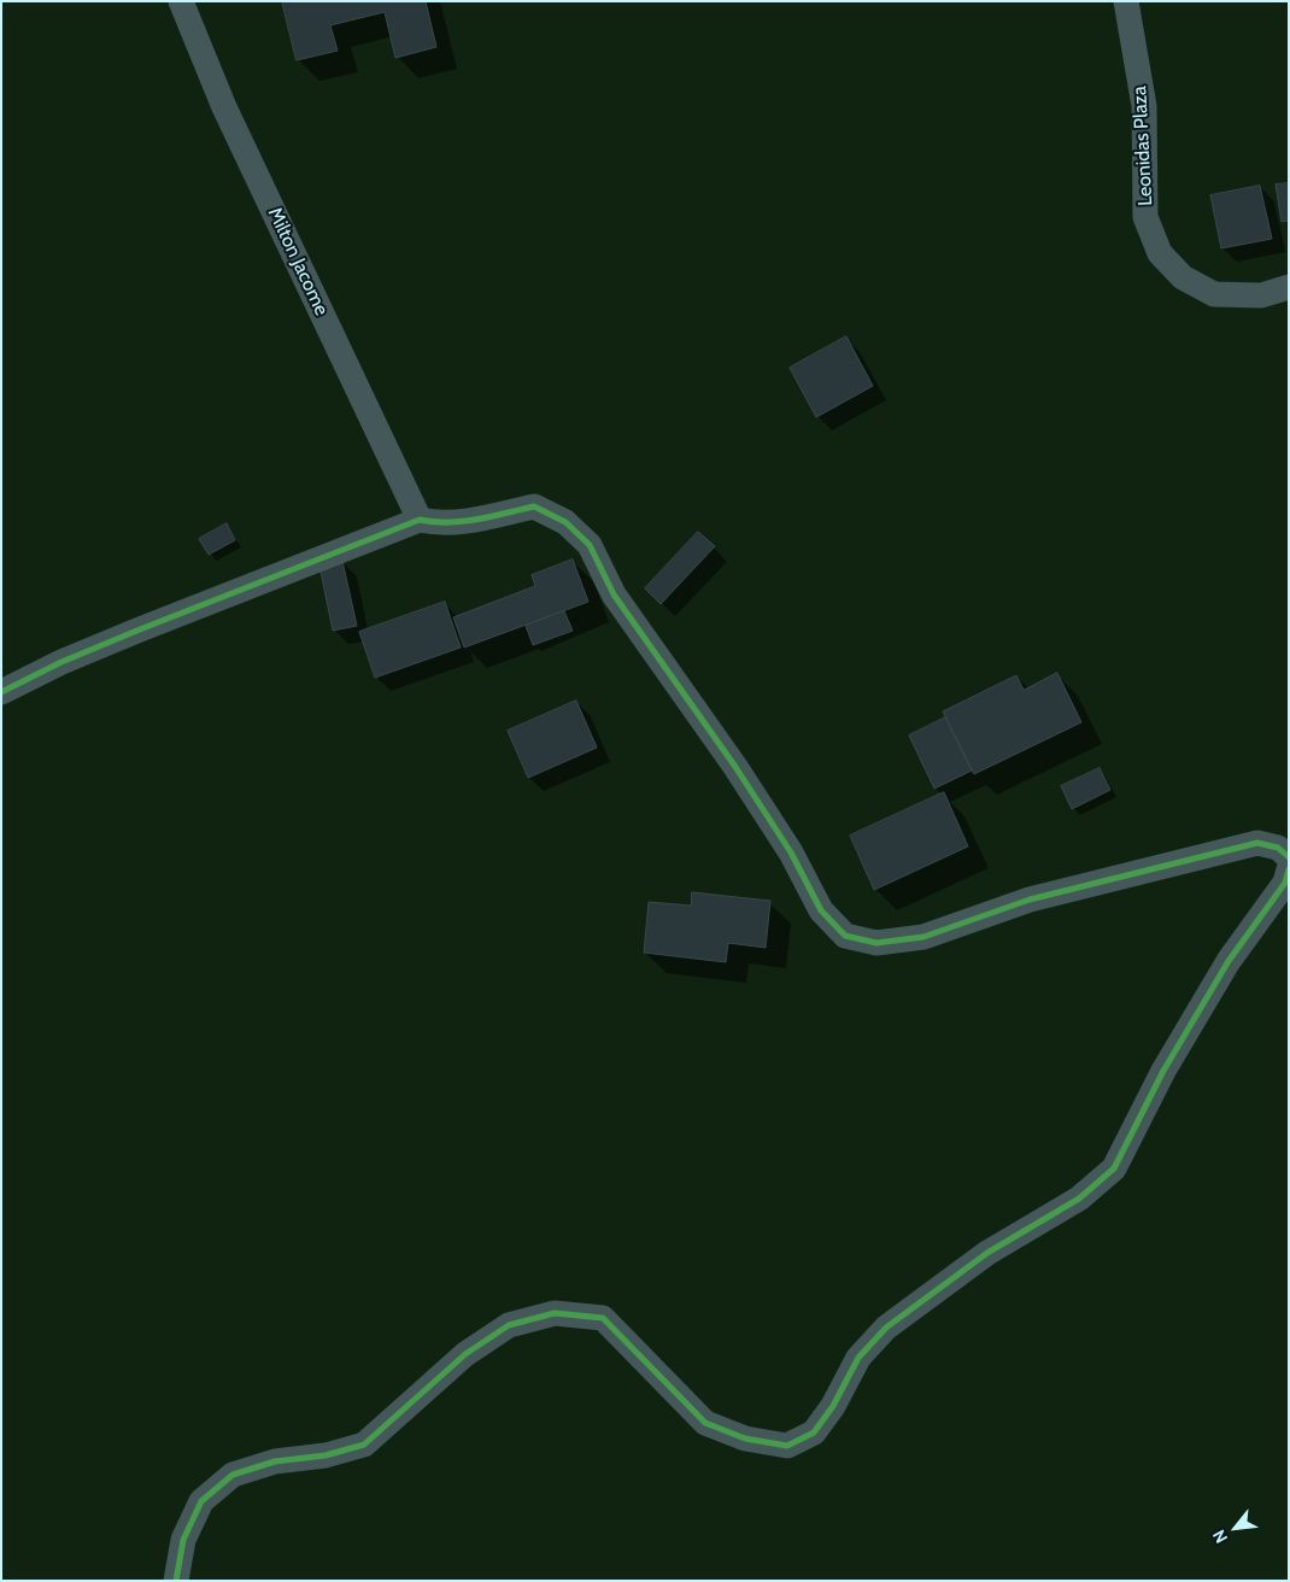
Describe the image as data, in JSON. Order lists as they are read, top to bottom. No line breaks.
{"streets":{"street":["Leonidas Plaza","Milton Jacome"]},"north":"bottom left"}
